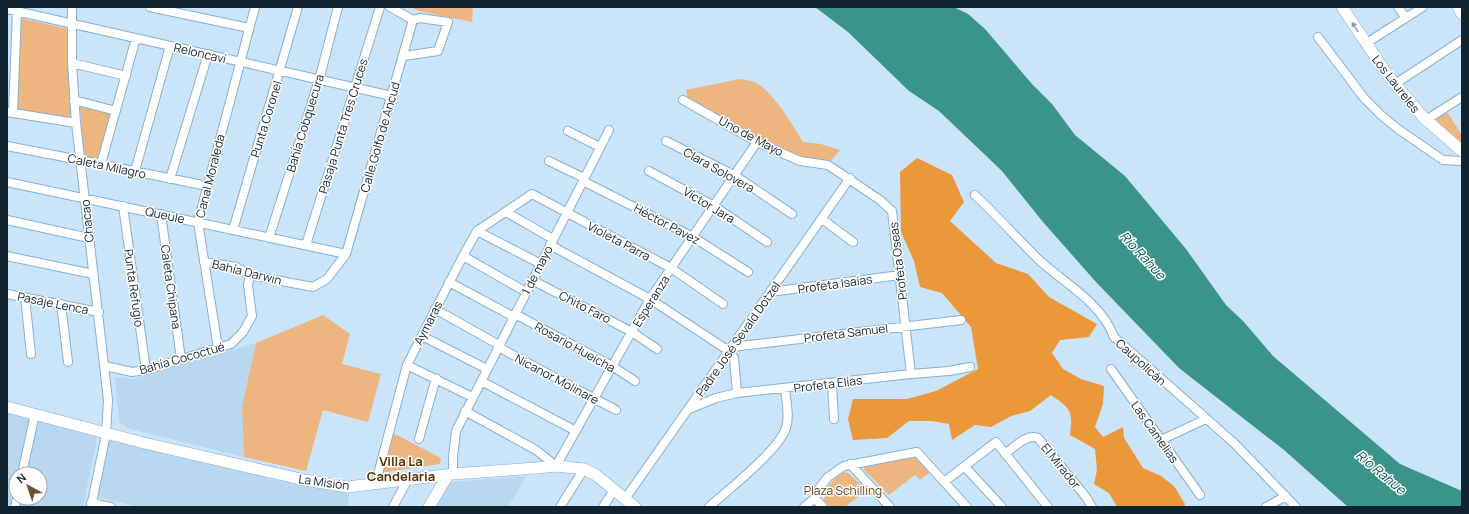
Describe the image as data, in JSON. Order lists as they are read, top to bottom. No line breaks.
{"streets":{"street":["Reloncaví","Los Laureles","Punta Coronel","BahÍa Cobquecura","Pasaja Punta Tres Cruces","Uno de Mayo","Calle Golfo de Ancud","Caleta Milagro","Clara Solovera","Canal Moraleda","Víctor Jara","Queule","Chacao","Héctor Pavez","Violeta Parra","Profeta Oseas","1 de mayo","Bahía Darwin","Profeta Isaías","Caleta Chipana","Punta Refugio","Esperanza","Pasaje Lenca","Chito Faro","Aymaras","Profeta Samuel","Padre José Sevald Dotzel","Rosario Hueicha","Bahía Cococtué","Caupolicán","Nicanor Molinare","Profeta Elías","Las Camelias","El Mirador","La Misión"]},"crossings":[["Reloncaví","Punta Coronel"],["Reloncaví","BahÍa Cobquecura"],["Reloncaví","Pasaja Punta Tres Cruces"],["Reloncaví","Calle Golfo de Ancud"],["Reloncaví","Canal Moraleda"],["Reloncaví","Chacao"],["Punta Coronel","Queule"],["BahÍa Cobquecura","Queule"],["Pasaja Punta Tres Cruces","Queule"],["Uno de Mayo","Profeta Oseas"],["Uno de Mayo","Esperanza"],["Calle Golfo de Ancud","Queule"],["Calle Golfo de Ancud","Bahía Darwin"],["Caleta Milagro","Canal Moraleda"],["Caleta Milagro","Chacao"],["Clara Solovera","Esperanza"],["Canal Moraleda","Queule"],["Canal Moraleda","Bahía Darwin"],["Canal Moraleda","Bahía Cococtué"],["Víctor Jara","Esperanza"],["Queule","Chacao"],["Queule","Bahía Darwin"],["Queule","Caleta Chipana"],["Queule","Punta Refugio"],["Chacao","Pasaje Lenca"],["Chacao","Bahía Cococtué"],["Chacao","La Misión"],["Héctor Pavez","1 de mayo"],["Héctor Pavez","Esperanza"],["Violeta Parra","1 de mayo"],["Violeta Parra","Esperanza"],["Violeta Parra","Aymaras"],["Profeta Oseas","Profeta Isaías"],["Profeta Oseas","Profeta Samuel"],["Profeta Oseas","Padre José Sevald Dotzel"],["Profeta Oseas","Profeta Elías"],["1 de mayo","Chito Faro"],["1 de mayo","Rosario Hueicha"],["1 de mayo","Nicanor Molinare"],["1 de mayo","La Misión"],["Bahía Darwin","Bahía Cococtué"],["Profeta Isaías","Padre José Sevald Dotzel"],["Caleta Chipana","Bahía Cococtué"],["Punta Refugio","Bahía Cococtué"],["Esperanza","Chito Faro"],["Esperanza","Rosario Hueicha"],["Esperanza","Nicanor Molinare"],["Esperanza","La Misión"],["Aymaras","Rosario Hueicha"],["Aymaras","Nicanor Molinare"],["Aymaras","La Misión"],["Profeta Samuel","Padre José Sevald Dotzel"],["Padre José Sevald Dotzel","Profeta Elías"],["Padre José Sevald Dotzel","La Misión"]],"districts":["Villa La Candelaria"],"water":["Río Rahue"],"parks":["Plaza Schilling"],"north":"top left"}
